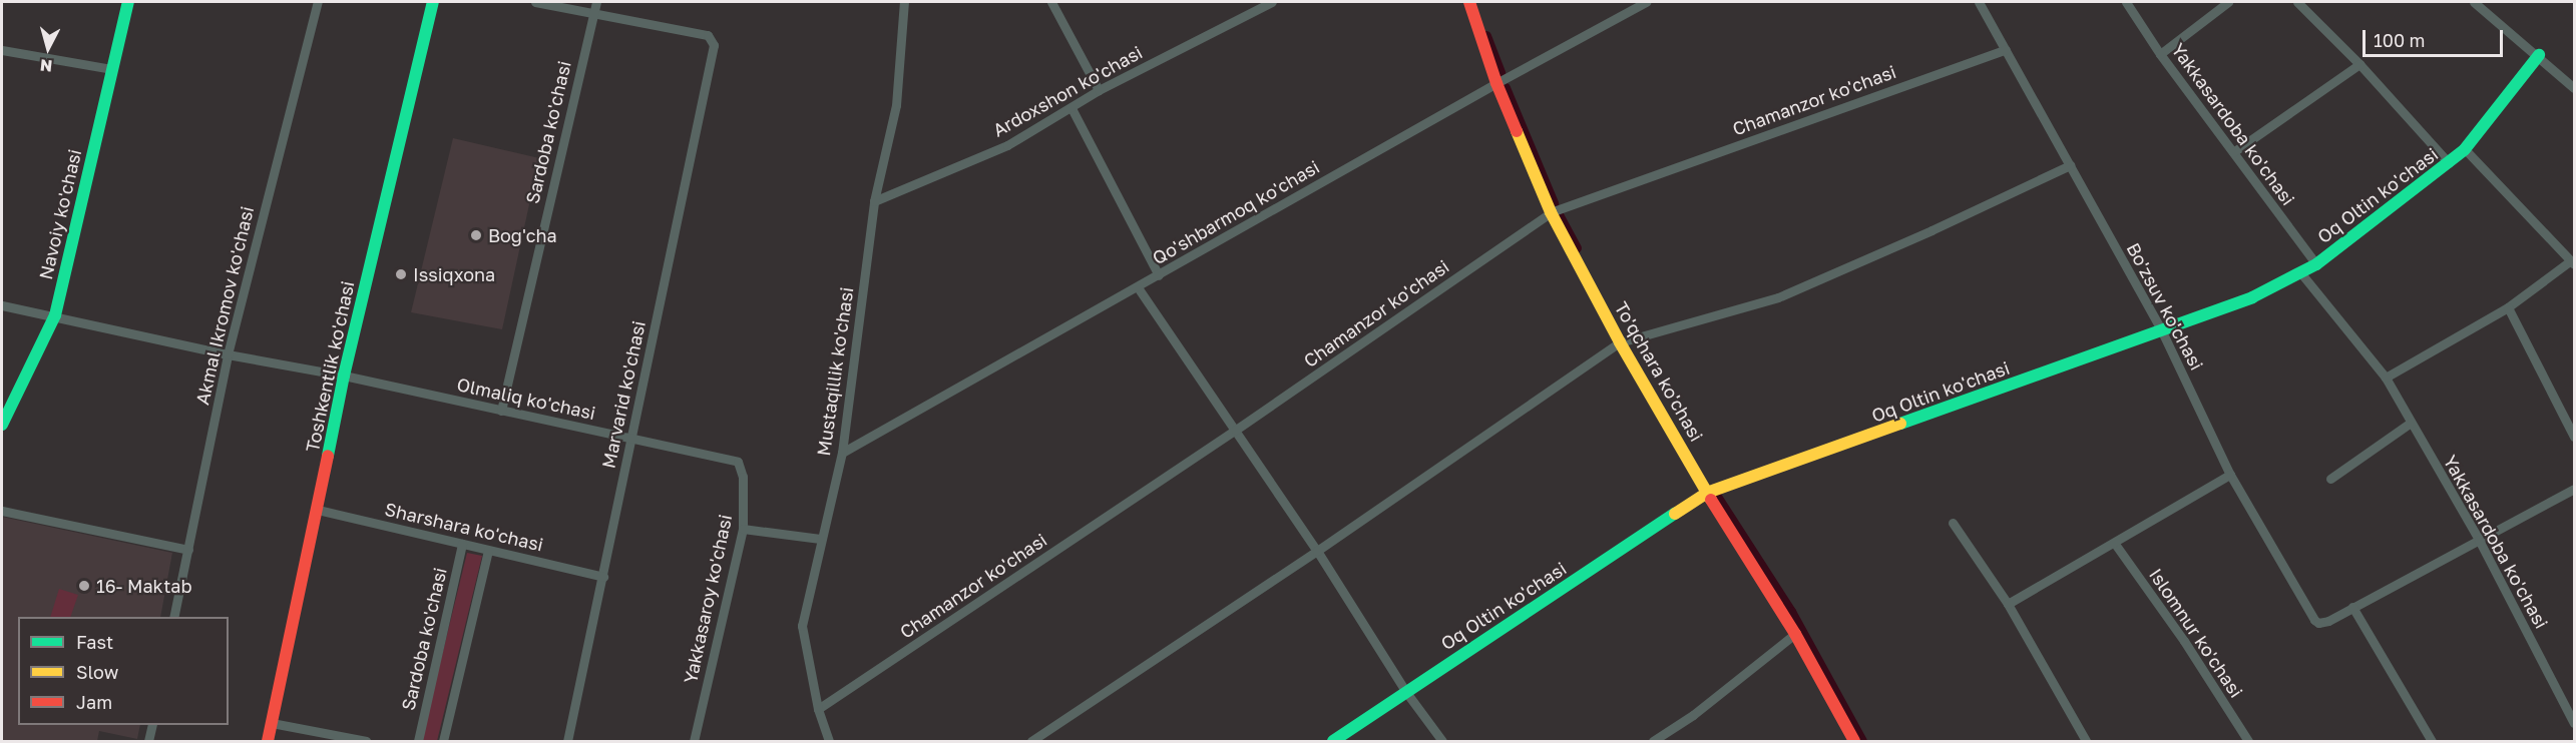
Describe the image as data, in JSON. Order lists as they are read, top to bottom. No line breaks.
{"streets":{"street":["Ardoxshon ko'chasi","Chamanzor ko'chasi","Yakkasardoba ko'chasi","Sardoba ko'chasi","Oq Oltin ko'chasi","Qo'shbarmoq ko'chasi","Navoiy ko'chasi","Akmal Ikromov ko'chasi","Bo'zsuv ko'chasi","Toshkentlik ko'chasi","Mustaqillik ko'chasi","To'qchara ko'chasi","Marvarid ko'chasi","Olmaliq ko'chasi","Sharshara ko'chasi","Yakkasaroy ko'chasi","Islomnur ko'chasi"]},"crossings":[["Ardoxshon ko'chasi","Mustaqillik ko'chasi"],["Chamanzor ko'chasi","Bo'zsuv ko'chasi"],["Chamanzor ko'chasi","Mustaqillik ko'chasi"],["Chamanzor ko'chasi","To'qchara ko'chasi"],["Yakkasardoba ko'chasi","Oq Oltin ko'chasi"],["Sardoba ko'chasi","Marvarid ko'chasi"],["Sardoba ko'chasi","Olmaliq ko'chasi"],["Sardoba ko'chasi","Sharshara ko'chasi"],["Oq Oltin ko'chasi","Bo'zsuv ko'chasi"],["Oq Oltin ko'chasi","To'qchara ko'chasi"],["Qo'shbarmoq ko'chasi","Mustaqillik ko'chasi"],["Qo'shbarmoq ko'chasi","To'qchara ko'chasi"],["Navoiy ko'chasi","Olmaliq ko'chasi"],["Akmal Ikromov ko'chasi","Olmaliq ko'chasi"],["Toshkentlik ko'chasi","Olmaliq ko'chasi"],["Toshkentlik ko'chasi","Sharshara ko'chasi"],["Marvarid ko'chasi","Olmaliq ko'chasi"],["Marvarid ko'chasi","Sharshara ko'chasi"],["Olmaliq ko'chasi","Yakkasaroy ko'chasi"]],"places":["Bog'cha","Issiqxona","16- Maktab"],"legend":["Fast","Slow","Jam"],"scale_bar":"100 m","north":"bottom"}
